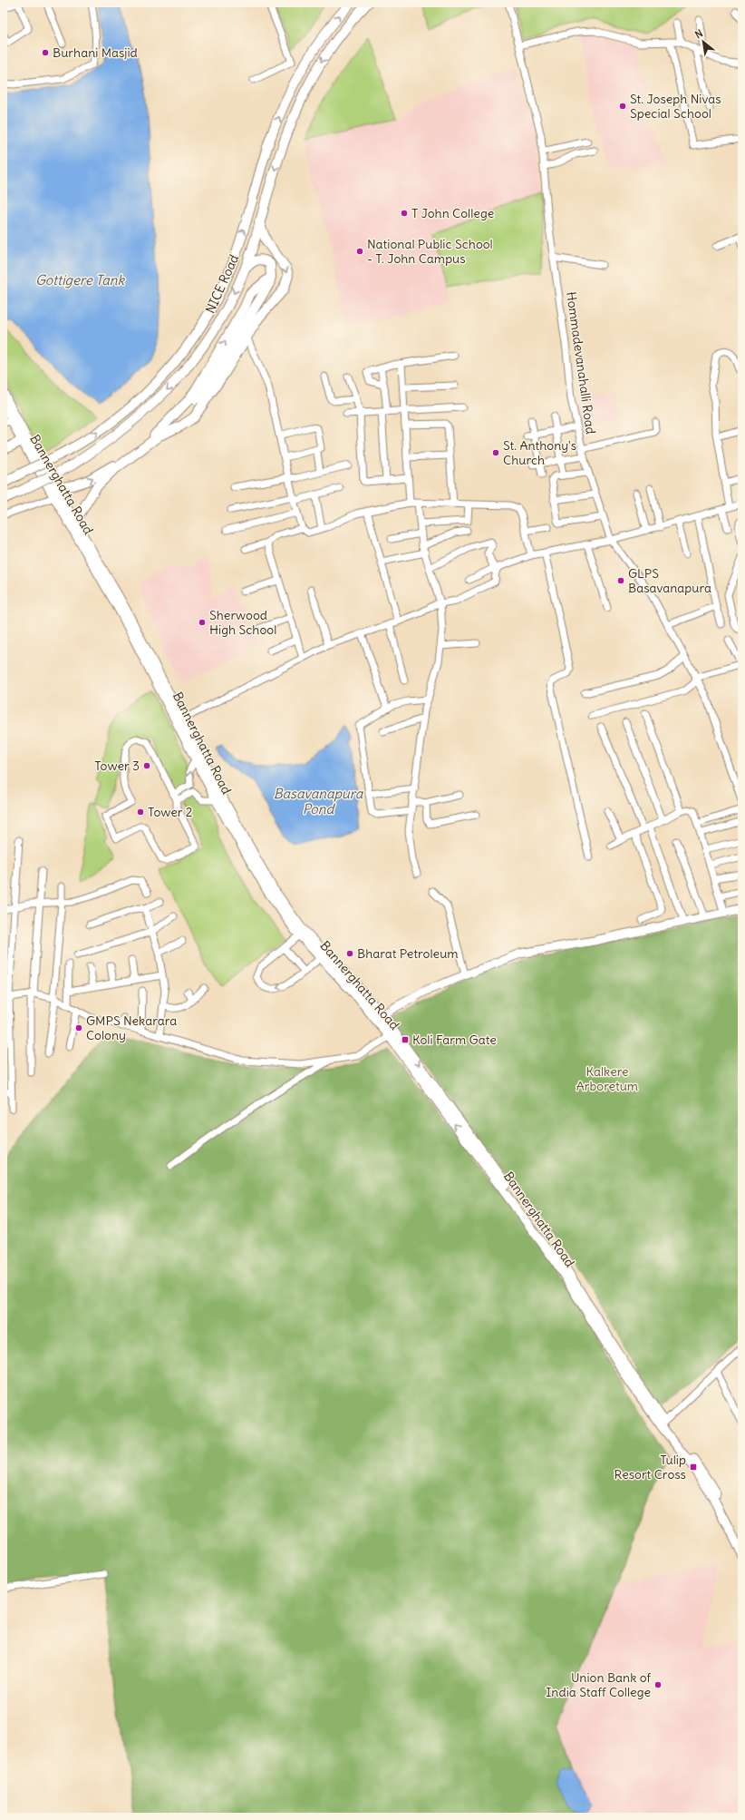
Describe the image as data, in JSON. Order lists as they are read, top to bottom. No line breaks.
{"streets":{"highway":["NICE Road"],"main road":["Bannerghatta Road"],"street":["Hommadevanahalli Road"]},"water":["Gottigere Tank","Basavanapura Pond"],"parks":["Kalkere Arboretum"],"places":{"other":["Burhani Masjid","St. Joseph Nivas Special School","T John College","National Public School - T. John Campus","St. Anthony's Church","GLPS Basavanapura","Sherwood High School","Tower 3","Tower 2","Bharat Petroleum","GMPS Nekarara Colony","Union Bank of India Staff College"],"transit":["Koli Farm Gate","Tulip Resort Cross"]},"north":"top left"}
